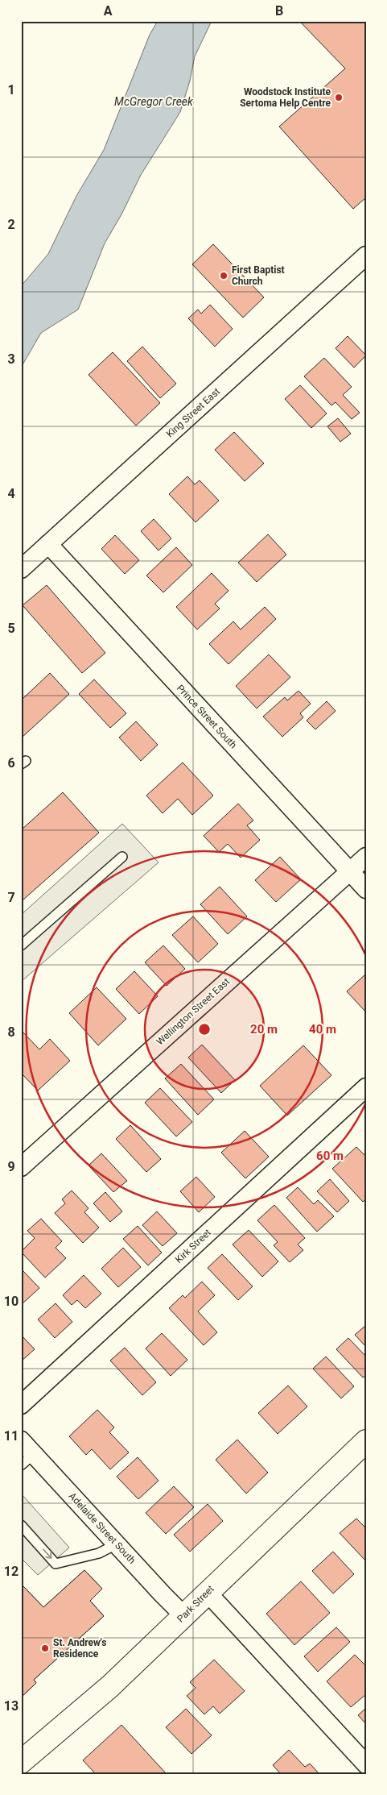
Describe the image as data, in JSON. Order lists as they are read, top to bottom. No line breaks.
{"streets":{"street":["King Street East","Prince Street South","Wellington Street East","Kirk Street","Adelaide Street South","Park Street"]},"crossings":[["King Street East","Prince Street South"],["Prince Street South","Wellington Street East"],["Adelaide Street South","Park Street"]],"water":["McGregor Creek"],"places":["Woodstock Institute Sertoma Help Centre","First Baptist Church","St. Andrew's Residence"],"grid":{"columns":["A","B"],"rows":["1","2","3","4","5","6","7","8","9","10","11","12","13"]},"rings":["20 m","40 m","60 m"]}
